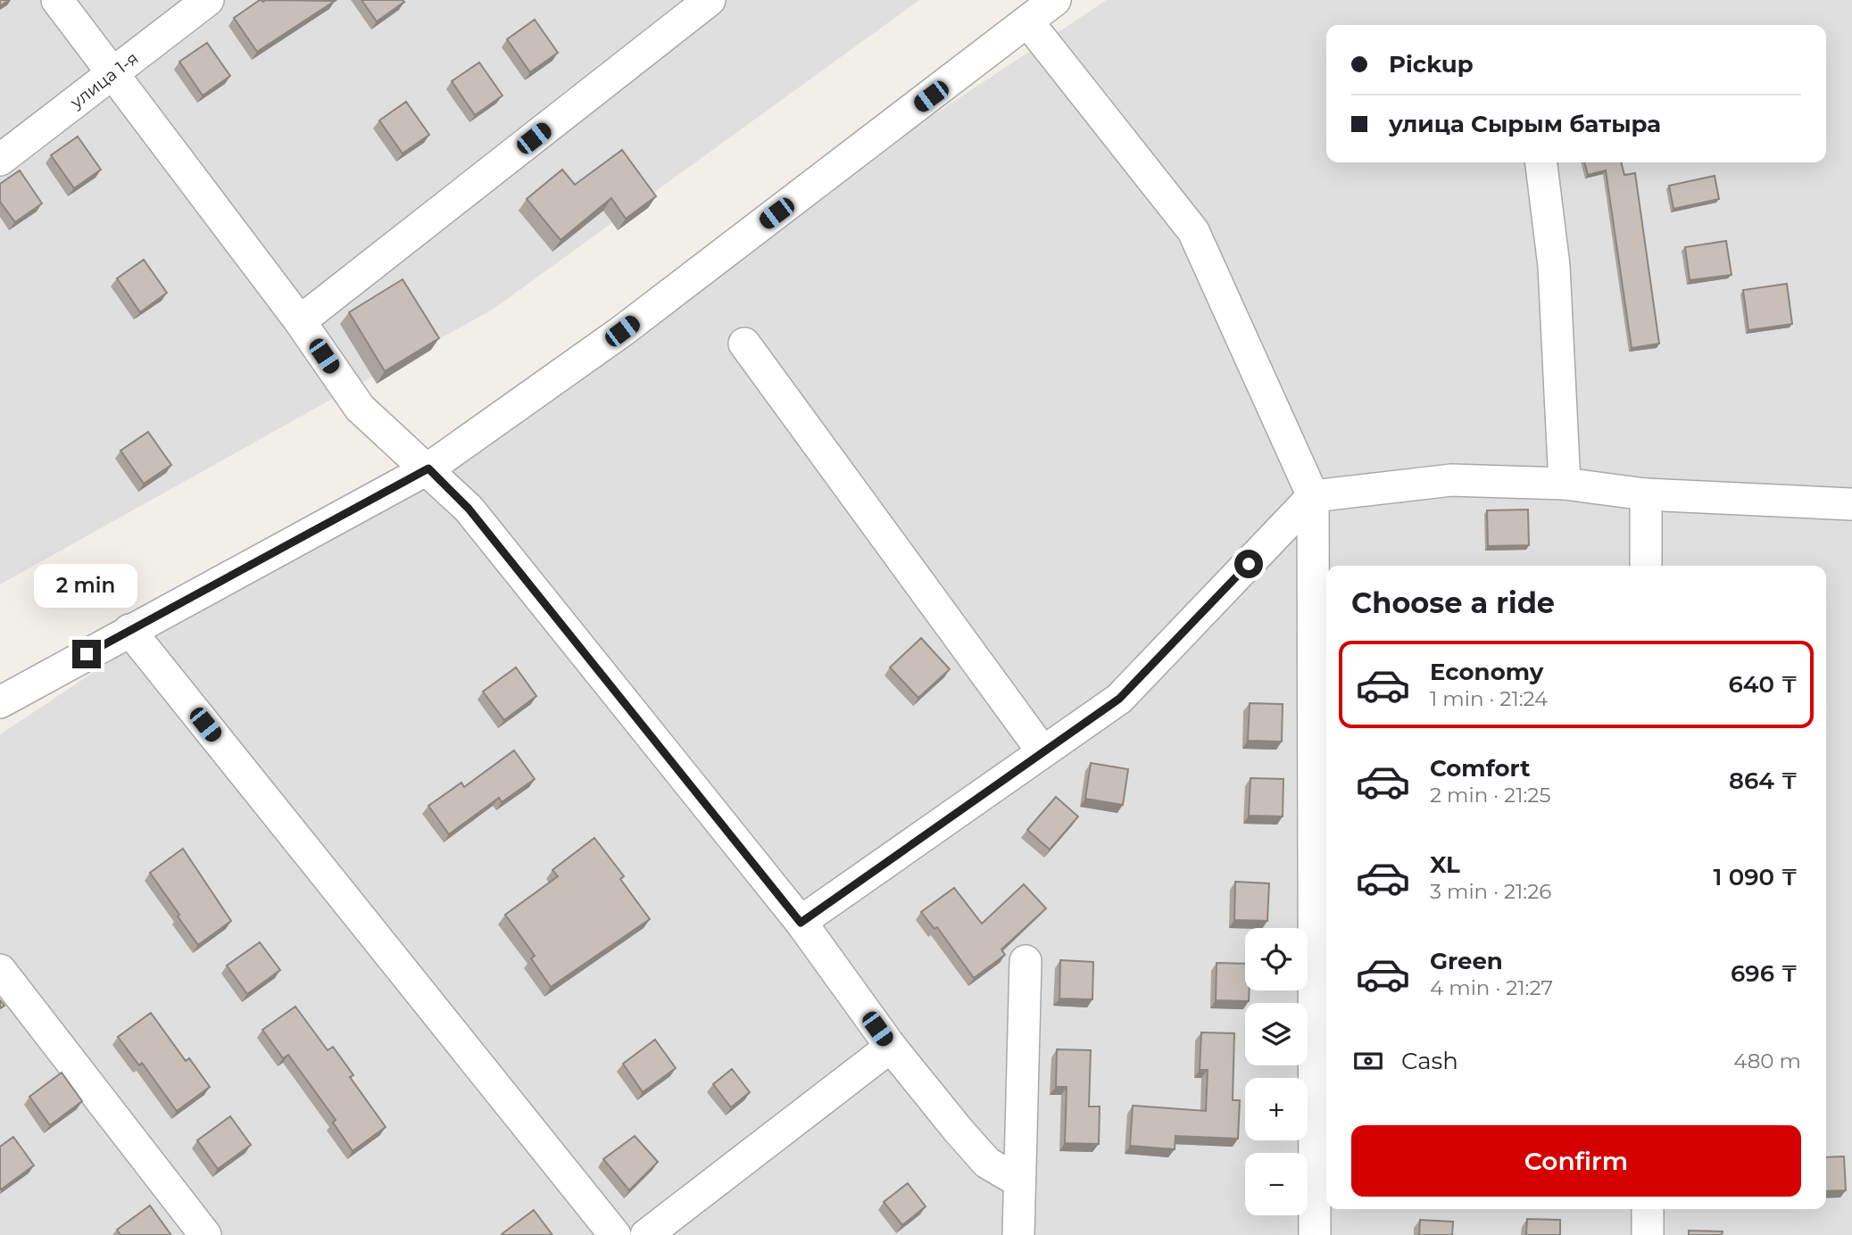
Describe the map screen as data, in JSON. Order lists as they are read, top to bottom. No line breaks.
{"streets":{"street":["улица 1-я"]},"page":{"banner":["Pickup","улица Сырым батыра"],"bubble":"2 min","heading":"Choose a ride","list":[{"name":"Economy","note":"1 min · 21:24","value":"640 ₸"},{"name":"Comfort","note":"2 min · 21:25","value":"864 ₸"},{"name":"XL","note":"3 min · 21:26","value":"1 090 ₸"},{"name":"Green","note":"4 min · 21:27","value":"696 ₸"}],"map_buttons":["+","−"],"pay":["Cash","480 m"],"buttons":"Confirm"}}
